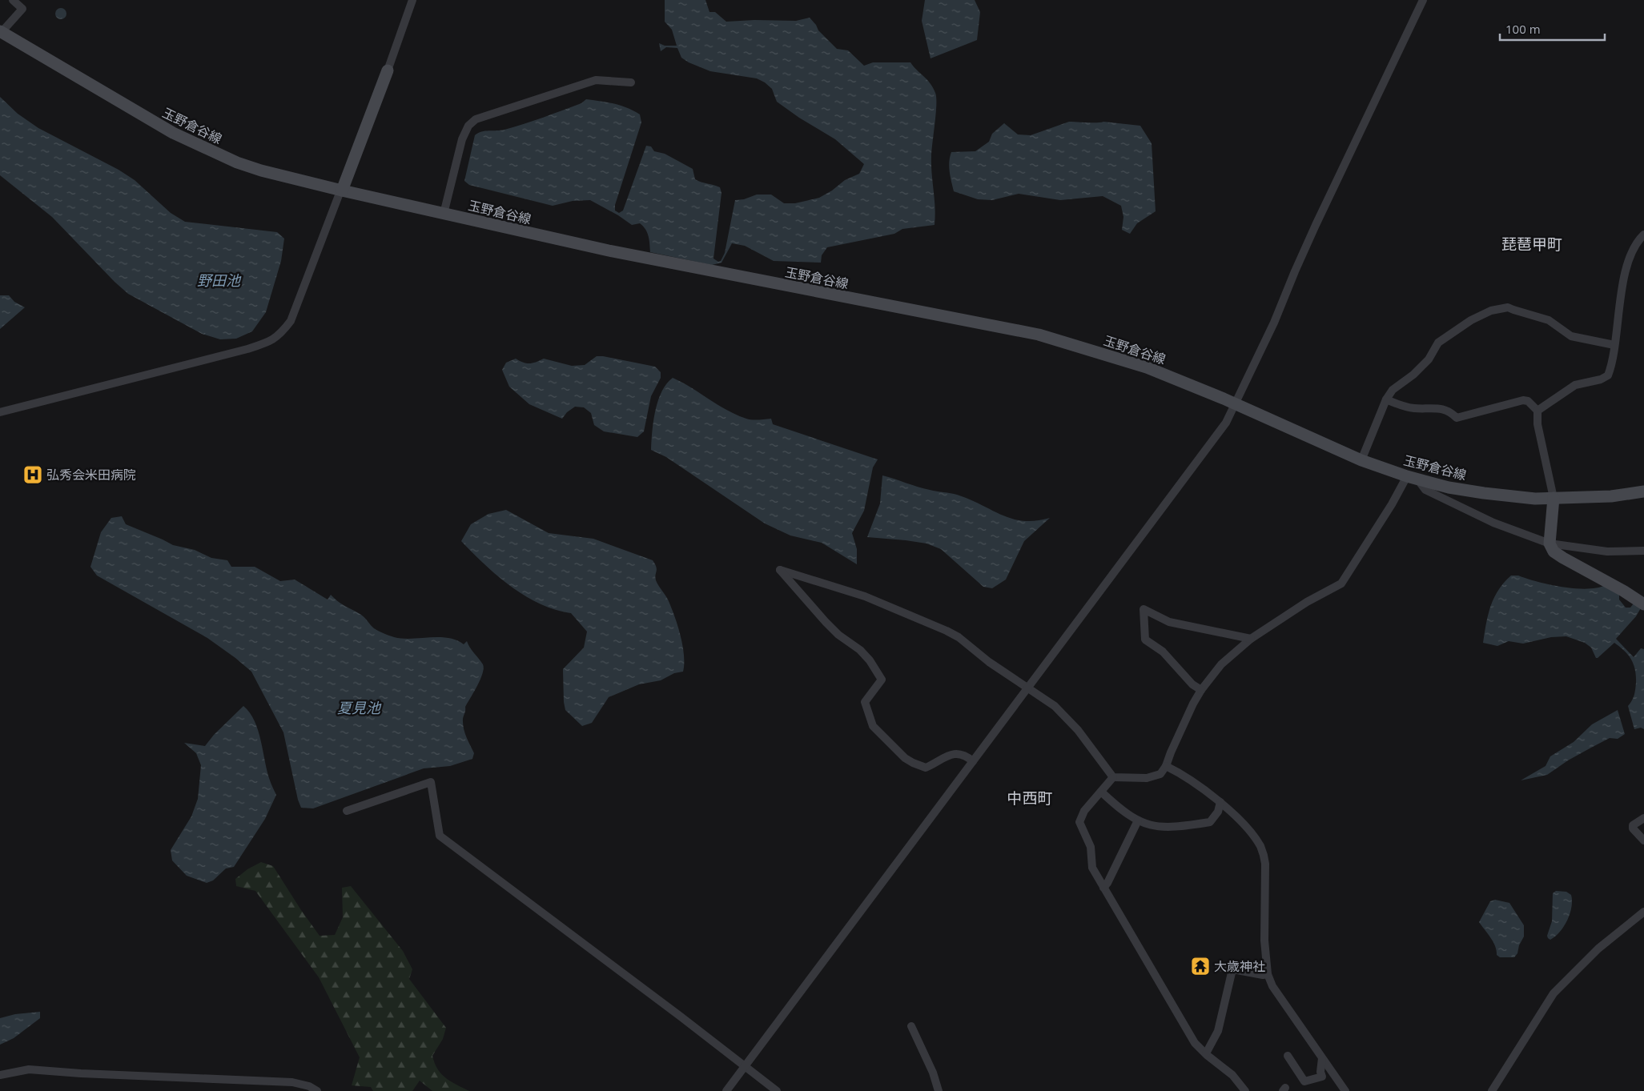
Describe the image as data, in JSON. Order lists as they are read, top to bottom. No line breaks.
{"streets":{"main road":["玉野倉谷線"]},"districts":["琵琶甲町","中西町"],"water":["野田池","夏見池"],"places":{"hospital":["弘秀会米田病院"],"temple":["大歳神社"]},"scale_bar":"100 m"}
